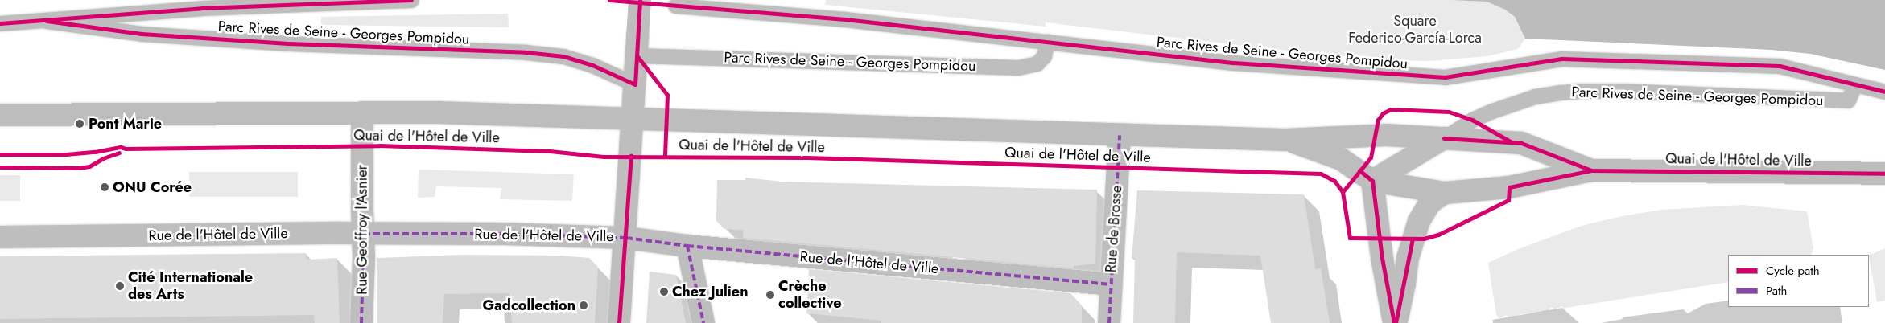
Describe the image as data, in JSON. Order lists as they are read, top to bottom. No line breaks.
{"streets":{"main road":["Quai de l'Hôtel de Ville"],"street":["Rue de Brosse","Rue Geoffroy l'Asnier","Rue de l'Hôtel de Ville"],"lane":["Parc Rives de Seine - Georges Pompidou"]},"crossings":[["Parc Rives de Seine - Georges Pompidou","Quai de l'Hôtel de Ville"],["Quai de l'Hôtel de Ville","Rue de Brosse"],["Quai de l'Hôtel de Ville","Rue Geoffroy l'Asnier"],["Rue de Brosse","Rue de l'Hôtel de Ville"],["Rue Geoffroy l'Asnier","Rue de l'Hôtel de Ville"]],"parks":["Square Federico-García-Lorca"],"places":["Pont Marie","ONU Corée","Cité Internationale des Arts","Chez Julien","Crèche collective","Gadcollection"],"legend":["Cycle path","Path"]}
